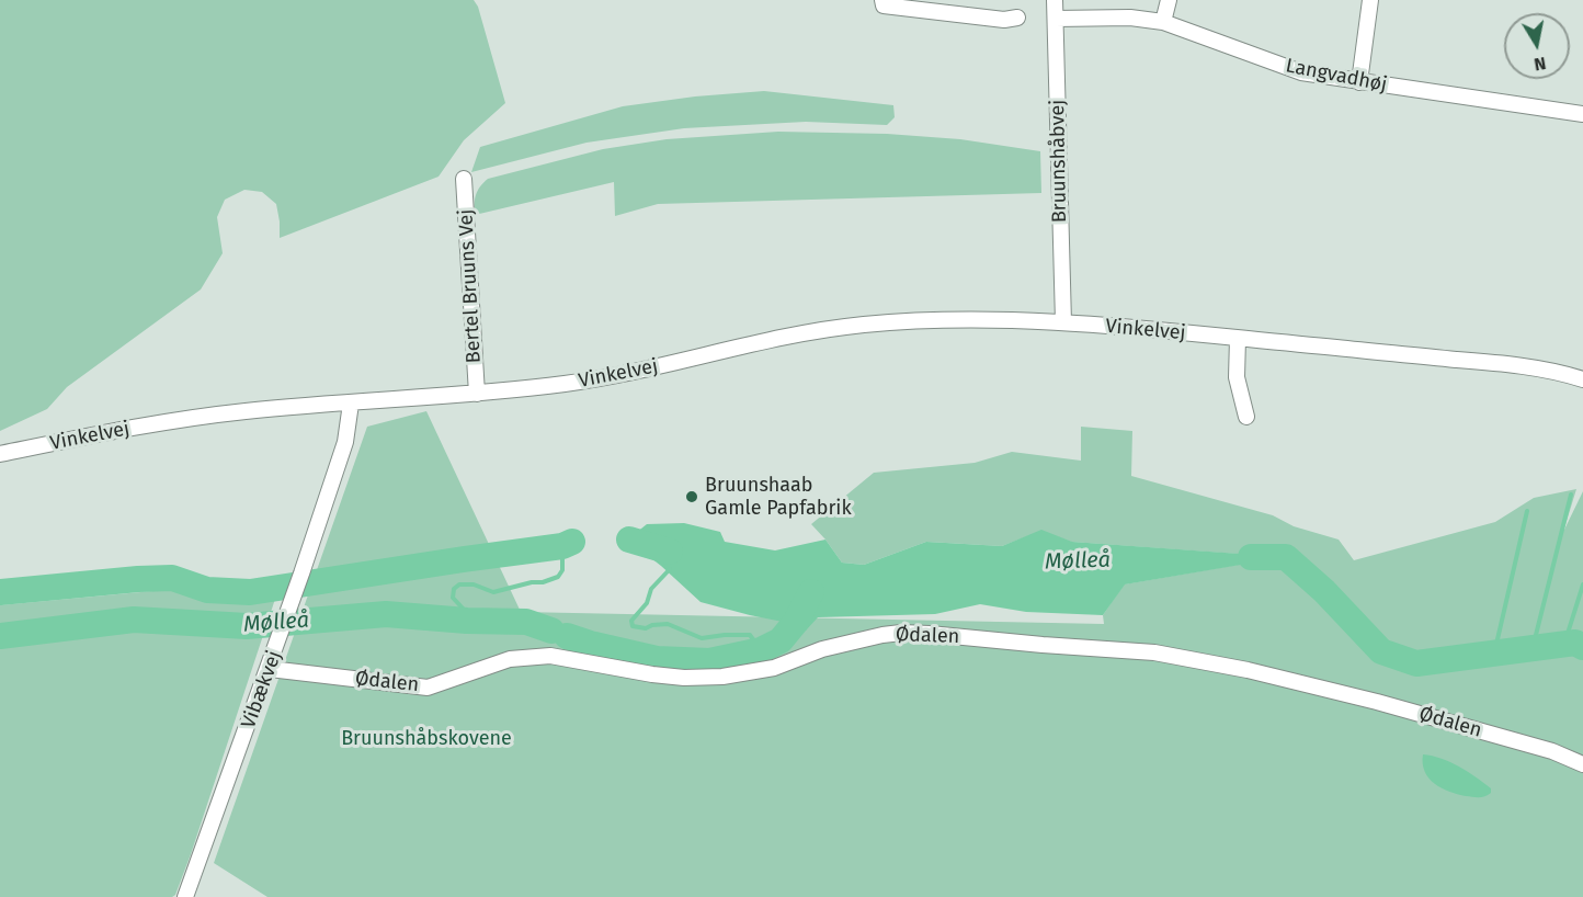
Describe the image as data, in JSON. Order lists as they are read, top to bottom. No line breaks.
{"streets":{"street":["Langvadhøj","Bruunshåbvej","Bertel Bruuns Vej","Vinkelvej","Ødalen","Vibækvej"]},"crossings":[["Langvadhøj","Bruunshåbvej"],["Bruunshåbvej","Vinkelvej"],["Bertel Bruuns Vej","Vinkelvej"],["Vinkelvej","Vibækvej"],["Ødalen","Vibækvej"]],"water":["Mølleå"],"parks":["Bruunshåbskovene"],"places":["Bruunshaab Gamle Papfabrik"],"north":"bottom"}
